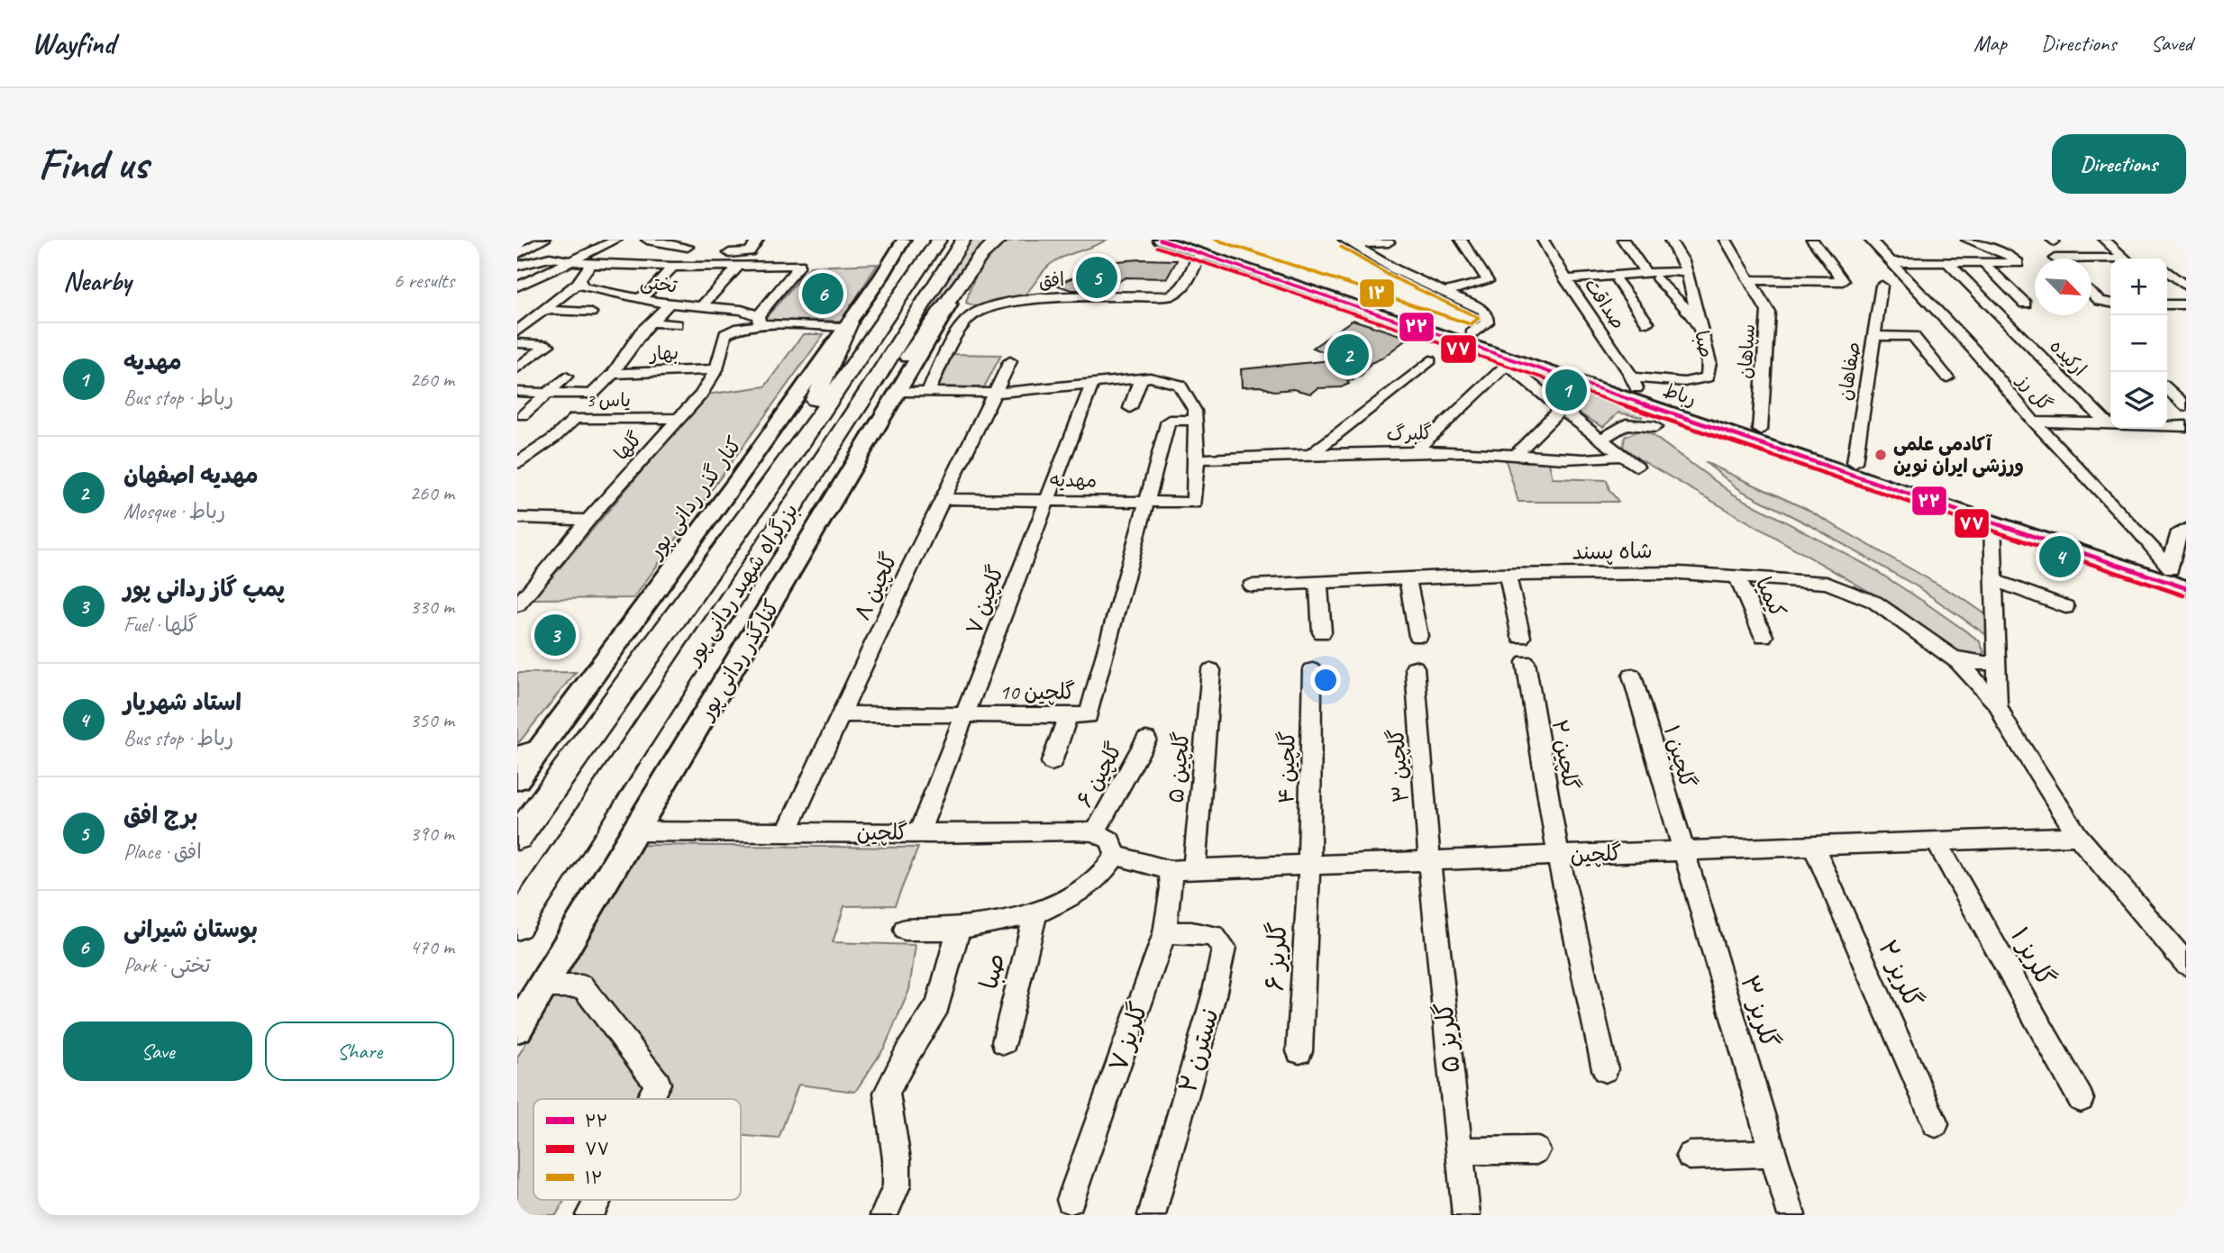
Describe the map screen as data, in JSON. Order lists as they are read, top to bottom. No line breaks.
{"streets":{"highway":["بزرگراه شهید ردانی پور"],"main road":["رباط","کنار گذر ردانی پور","کنارگذر ردانی پور"],"street":["افق","تختی","صداقت","صبا","سپاهان","بهار","ارکیده","صفاهان","گل رز","یاس 3","گلبرگ","گلها","مهدیه","شاه پسند","گلچین ۸","کیمیا","گلچین ۷","گلچین 10","گلچین ۲","گلچین ۱","گلچین ۳","گلچین ۵","گلچین ۴","گلچین ۶","گلچین","گلریز ۶","گلریز ۱","گلریز ۲","گلریز ۳","گلریز ۷","گلریز ۵","نسترن ۲"]},"crossings":[["افق","رباط"],["افق","مهدیه"],["تختی","گلها"],["تختی","کنار گذر ردانی پور"],["صداقت","صبا"],["صداقت","رباط"],["صبا","رباط"],["سپاهان","رباط"],["بهار","گلها"],["صفاهان","رباط"],["گل رز","رباط"],["یاس 3","گلها"],["گلبرگ","مهدیه"],["مهدیه","گلچین ۸"],["مهدیه","گلچین ۷"],["مهدیه","کنارگذر ردانی پور"],["مهدیه","گلچین 10"],["شاه پسند","کیمیا"],["گلچین ۸","گلچین 10"],["گلچین ۸","گلچین"],["گلچین ۷","گلچین 10"],["گلچین ۷","گلچین"],["کنارگذر ردانی پور","گلچین"],["گلچین ۲","گلچین"],["گلچین ۱","گلچین"],["گلچین ۱","گلریز ۳"],["گلچین ۳","گلچین"],["گلچین ۳","گلریز ۵"],["گلچین ۵","گلچین"],["گلچین ۵","گلریز ۷"],["گلچین ۴","گلچین"],["گلچین ۴","گلریز ۶"],["گلچین ۶","گلچین"],["گلچین","گلریز ۶"],["گلچین","گلریز ۱"],["گلچین","گلریز ۲"],["گلچین","گلریز ۳"],["گلچین","گلریز ۷"],["گلچین","گلریز ۵"],["گلریز ۷","نسترن ۲"]],"places":["آکادمی علمی ورزشی ایران نوین"],"lines":["transit line ۲۲","transit line ۱۲","transit line ۷۷"],"legend":["۲۲","۷۷","۱۲"],"north":"bottom right","page":{"header":"Wayfind","nav":["Map","Directions","Saved"],"buttons":["Directions",["Save","Share"]],"title":"Find us","heading":["Nearby","6 results"],"pins":["5","6","2","1","4","3"],"map_buttons":["+","−"],"list":[{"mark":"1","name":"مهدیه","note":"Bus stop · رباط","value":"260 m"},{"mark":"2","name":"مهدیه اصفهان","note":"Mosque · رباط","value":"260 m"},{"mark":"3","name":"پمپ گاز ردانی پور","note":"Fuel · گلها","value":"330 m"},{"mark":"4","name":"استاد شهریار","note":"Bus stop · رباط","value":"350 m"},{"mark":"5","name":"برج افق","note":"Place · افق","value":"390 m"},{"mark":"6","name":"بوستان شیرانی","note":"Park · تختی","value":"470 m"}]}}
